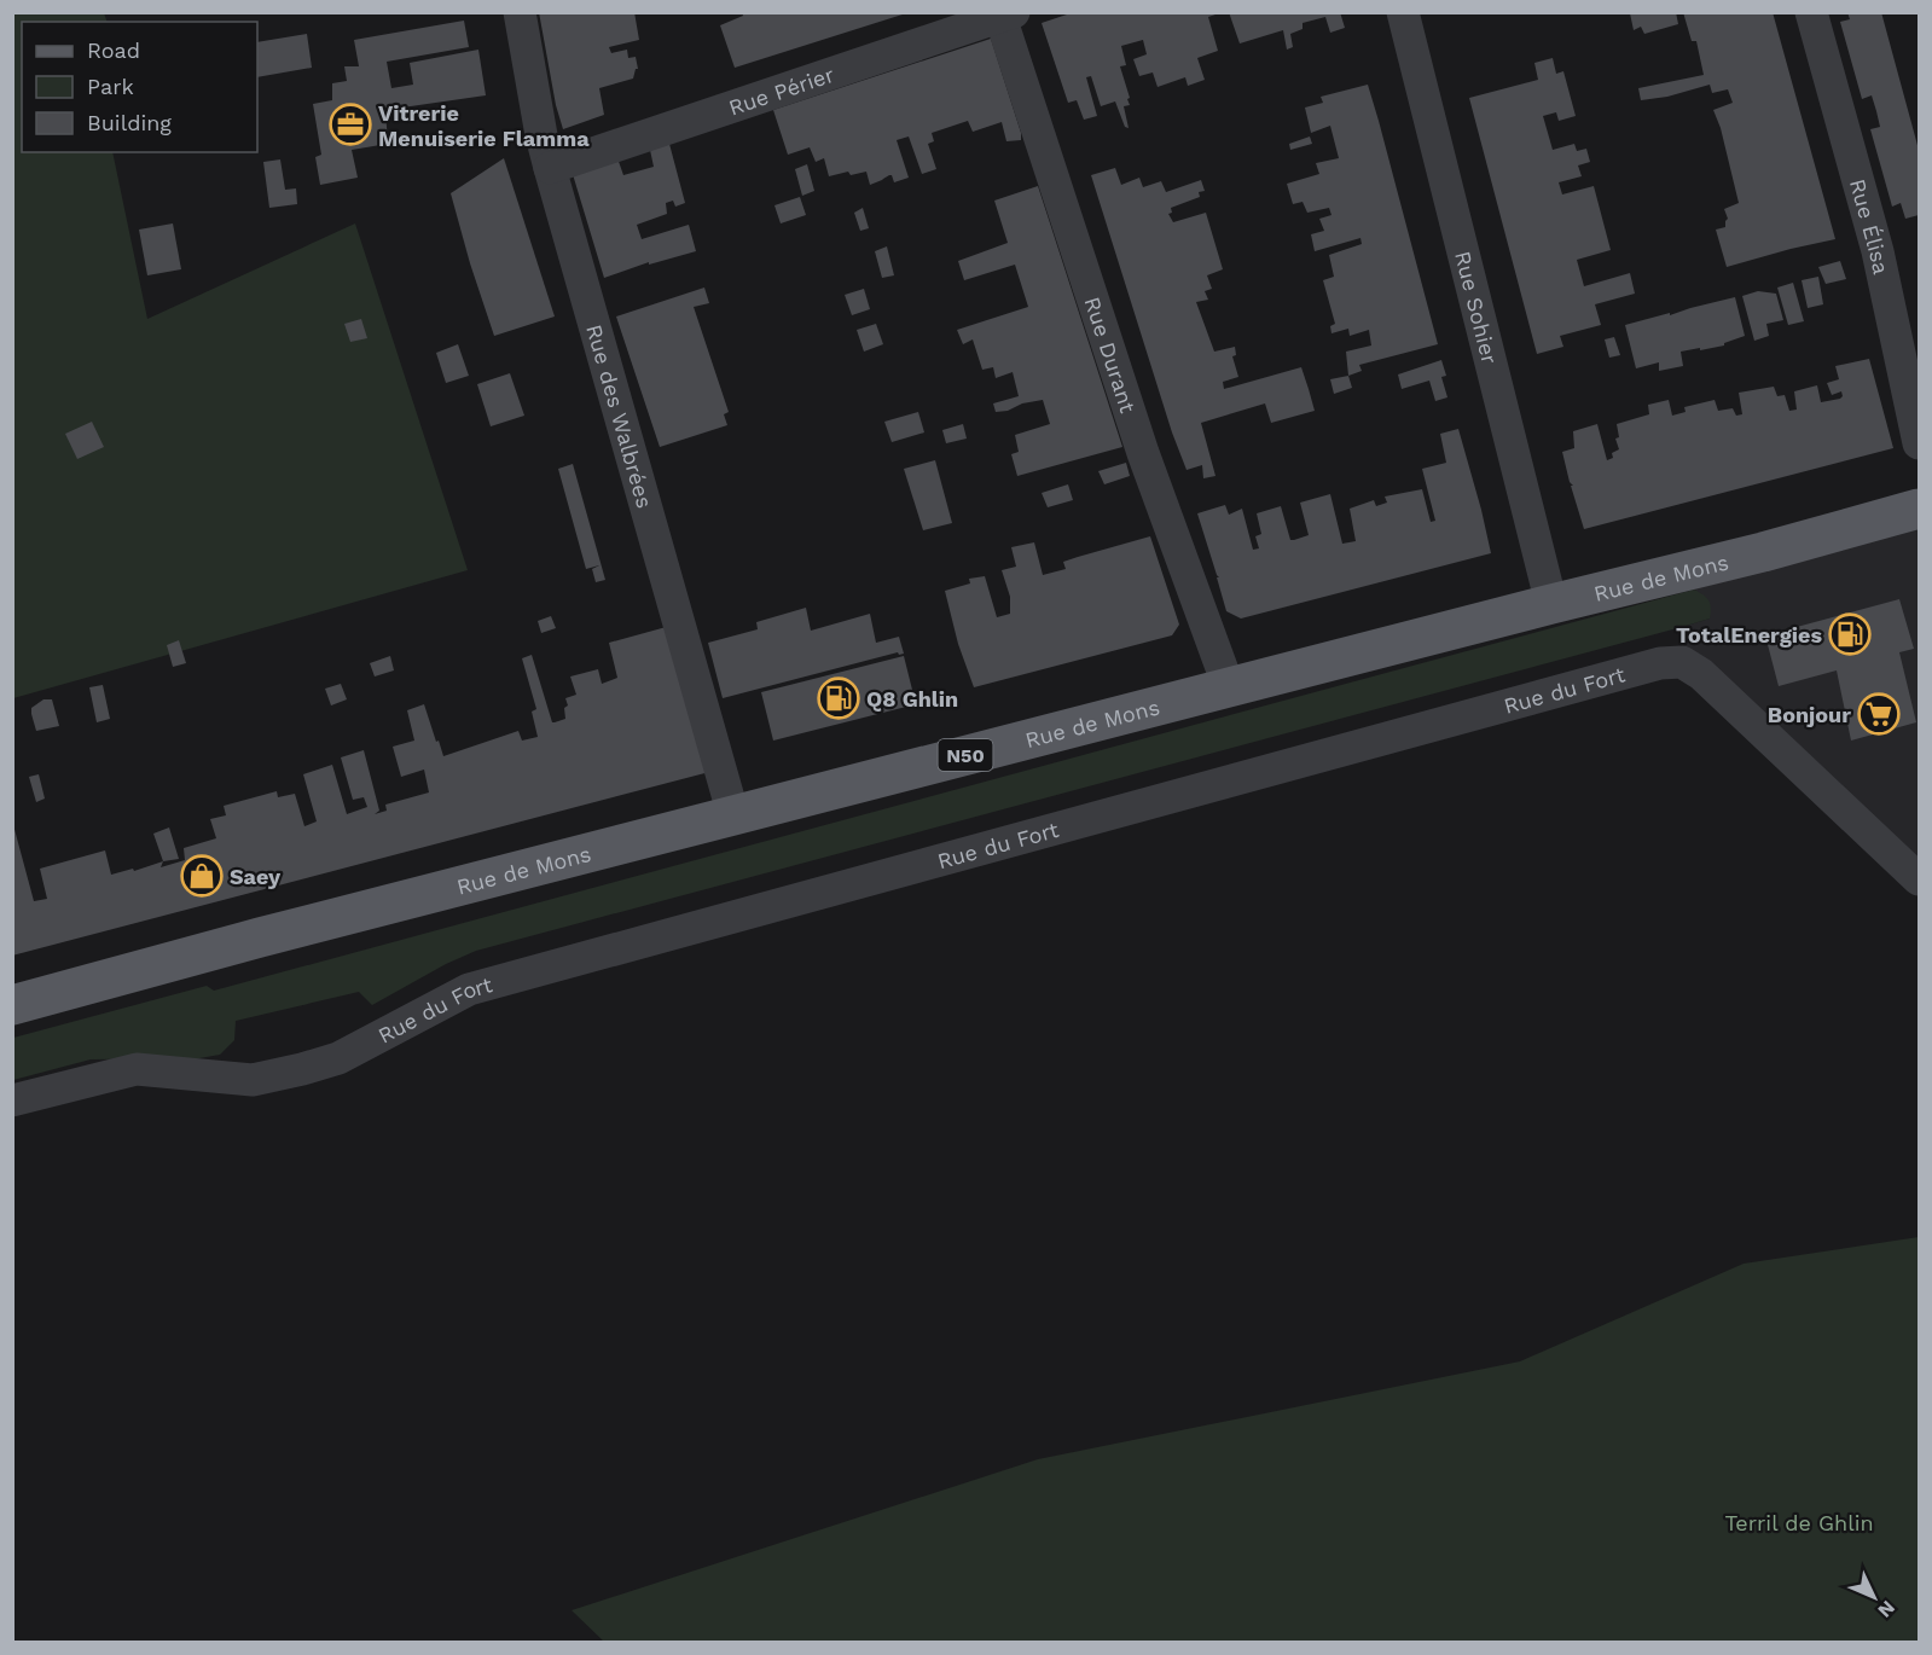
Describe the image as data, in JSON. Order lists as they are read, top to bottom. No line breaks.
{"streets":{"main road":["Rue de Mons","N50"],"street":["Rue Périer","Rue Élisa","Rue Sohier","Rue Durant","Rue des Walbrées","Rue du Fort"]},"crossings":[["Rue Périer","Rue Durant"],["Rue Périer","Rue des Walbrées"],["Rue Sohier","Rue de Mons"],["Rue Durant","Rue de Mons"],["Rue des Walbrées","Rue de Mons"]],"parks":["Terril de Ghlin"],"places":{"office":["Vitrerie Menuiserie Flamma"],"fuel station":["TotalEnergies","Q8 Ghlin"],"supermarket":["Bonjour"],"shop":["Saey"]},"legend":["Road","Park","Building"],"north":"bottom right"}
